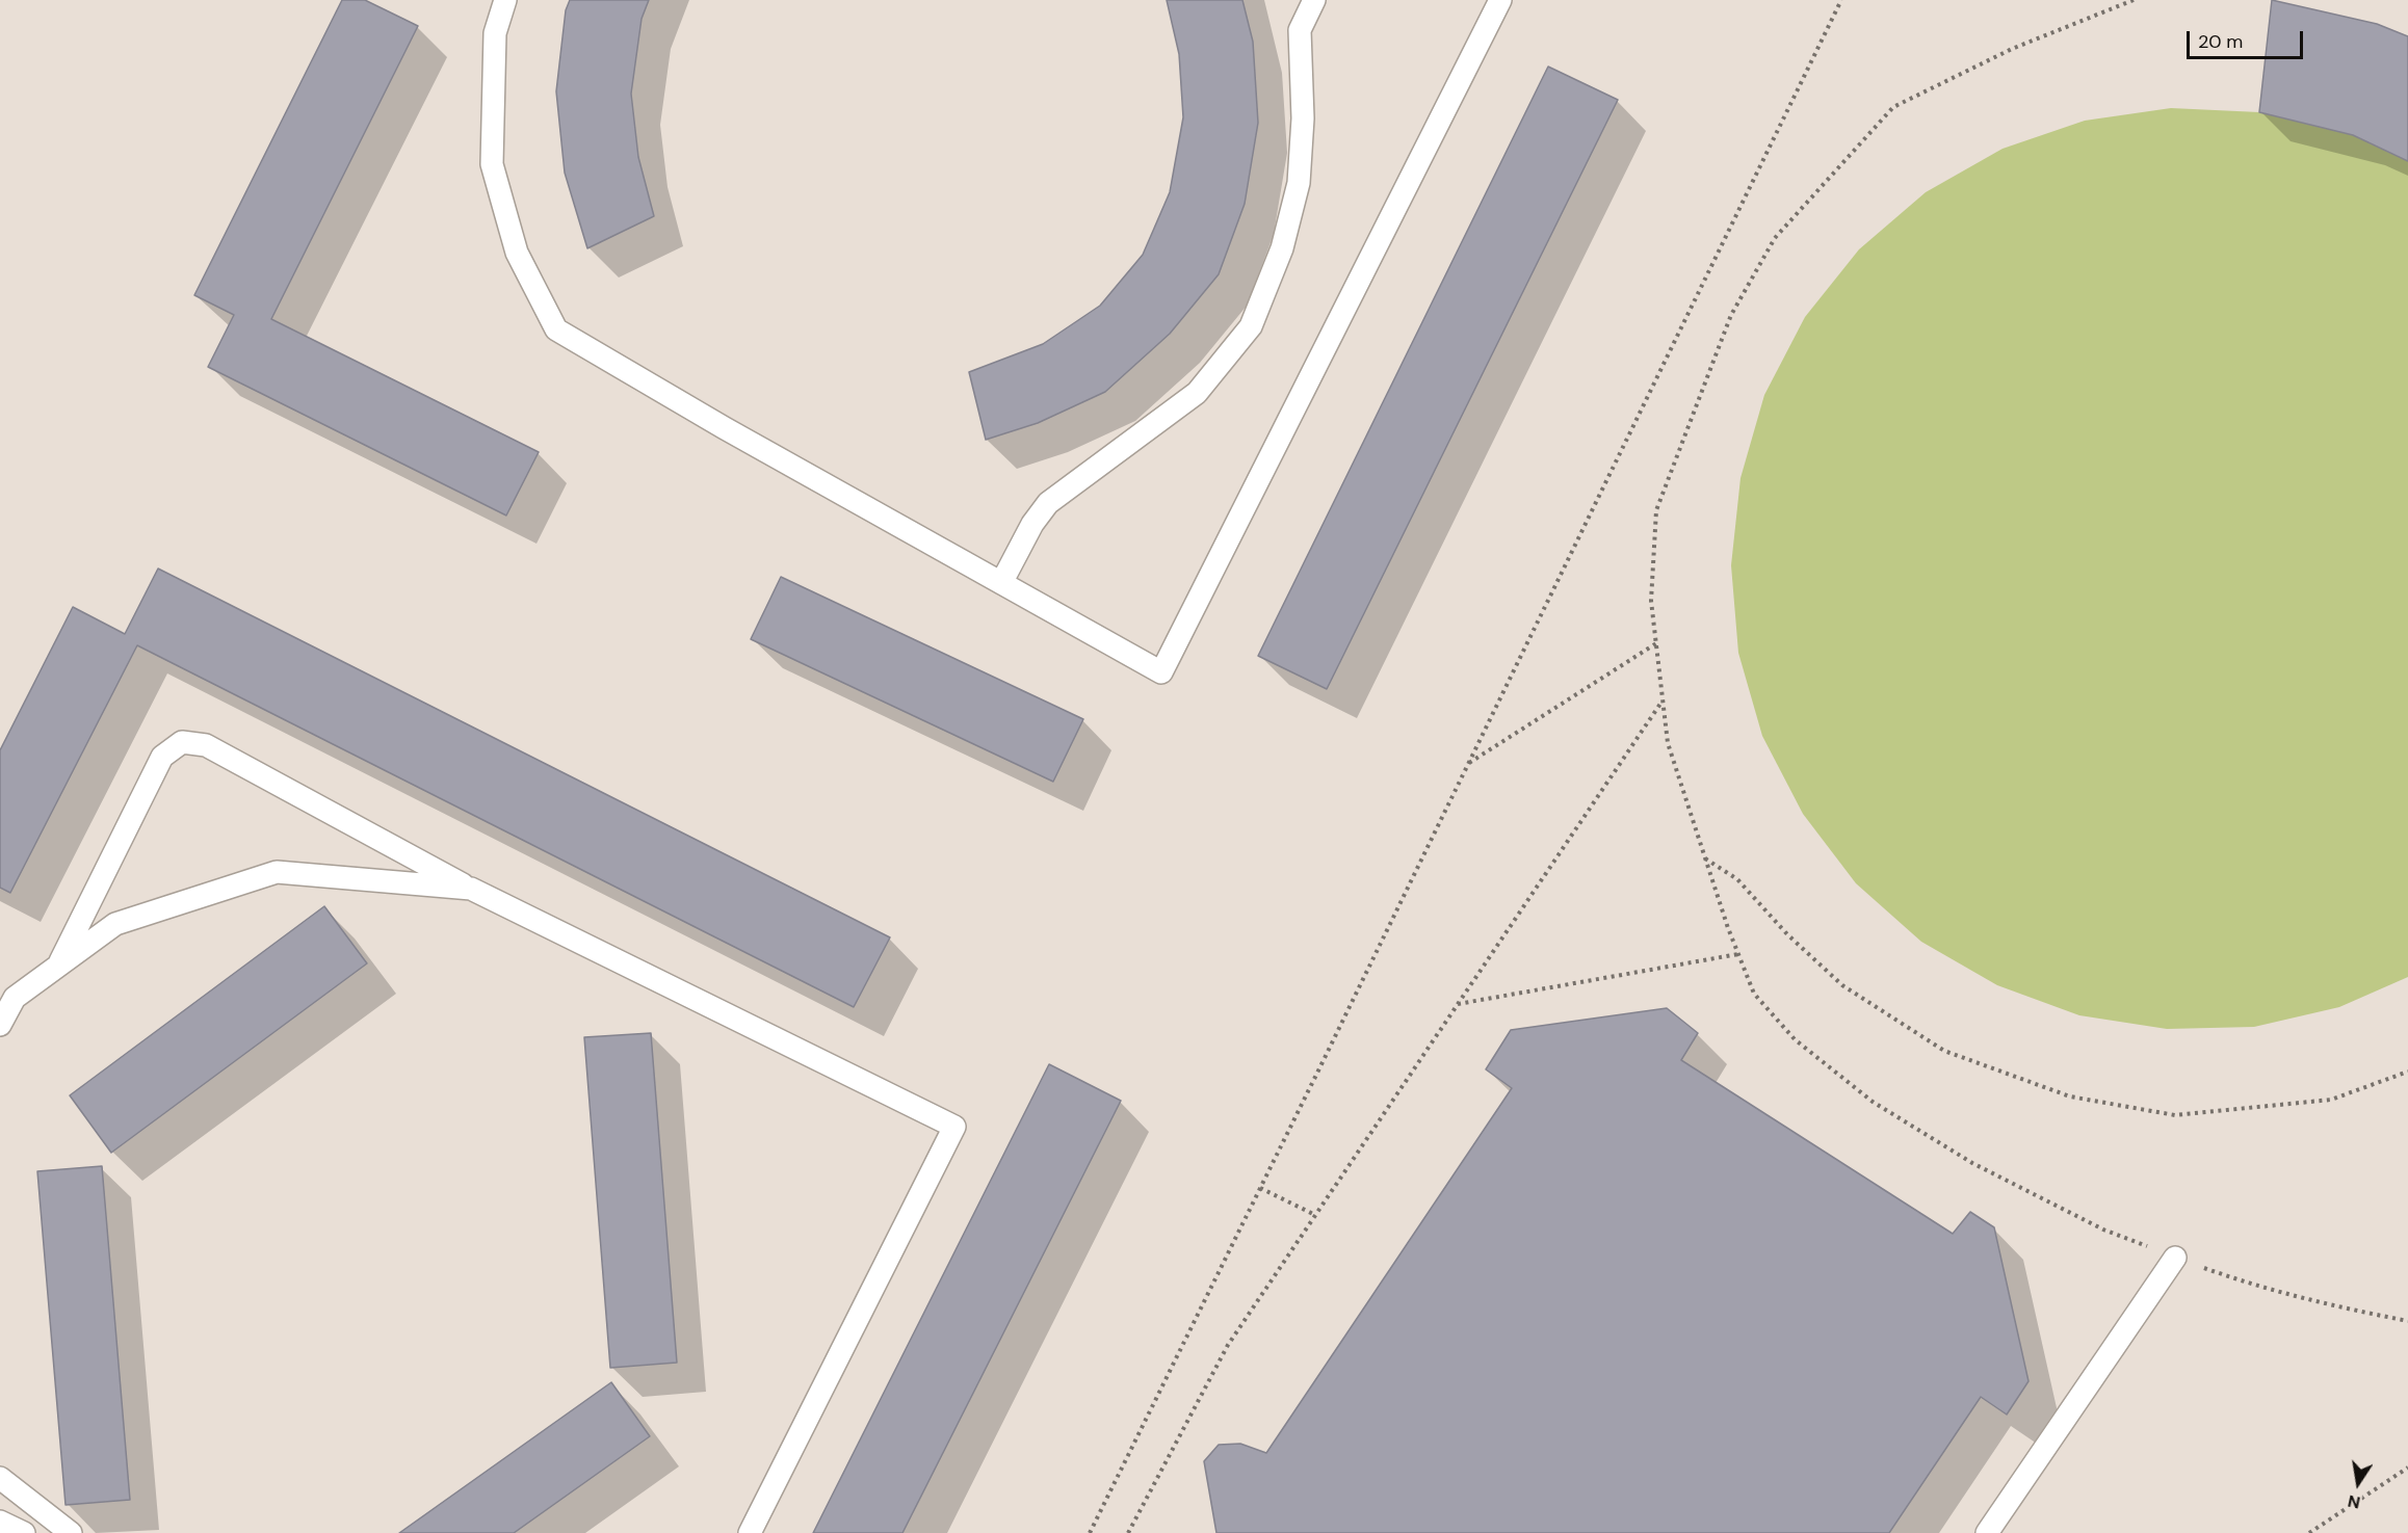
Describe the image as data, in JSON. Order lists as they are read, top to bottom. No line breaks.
{"scale_bar":"20 m","north":"bottom"}
